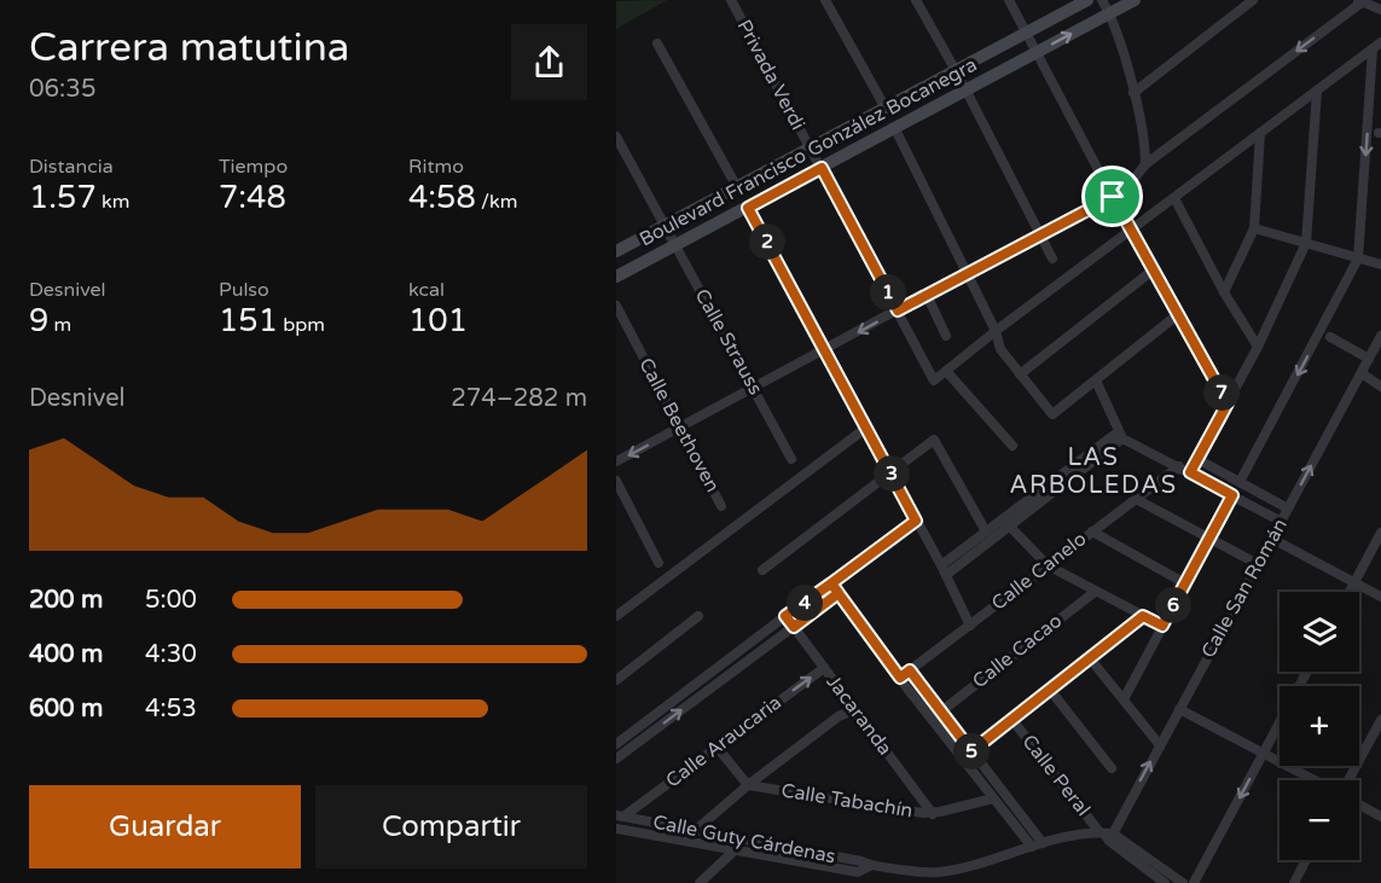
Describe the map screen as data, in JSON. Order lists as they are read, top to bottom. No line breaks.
{"streets":{"main road":["Boulevard Francisco González Bocanegra"],"street":["Privada Verdi","Calle Strauss","Calle Beethoven","Calle Canelo","Calle San Román","Calle Cacao","Jacaranda","Calle Araucaria","Calle Peral","Calle Tabachín","Calle Guty Cárdenas"]},"crossings":[["Privada Verdi","Boulevard Francisco González Bocanegra"],["Boulevard Francisco González Bocanegra","Calle Strauss"],["Calle San Román","Calle Peral"],["Calle San Román","Calle Guty Cárdenas"],["Jacaranda","Calle Araucaria"],["Jacaranda","Calle Tabachín"],["Calle Araucaria","Calle Guty Cárdenas"],["Calle Peral","Calle Guty Cárdenas"]],"districts":["LAS ARBOLEDAS"],"page":{"heading":["Carrera matutina","06:35"],"stats":[["Distancia","1.57 km"],["Tiempo","7:48"],["Ritmo","4:58 /km"],["Desnivel","9 m"],["Pulso","151 bpm"],["kcal","101"]],"pins":["2","1","7","3","4","6","5"],"chart":["Desnivel","274–282 m"],"list":[{"name":"200 m","note":"5:00"},{"name":"400 m","note":"4:30"},{"name":"600 m","note":"4:53"}],"map_buttons":["+","−"],"buttons":["Guardar","Compartir"]}}
